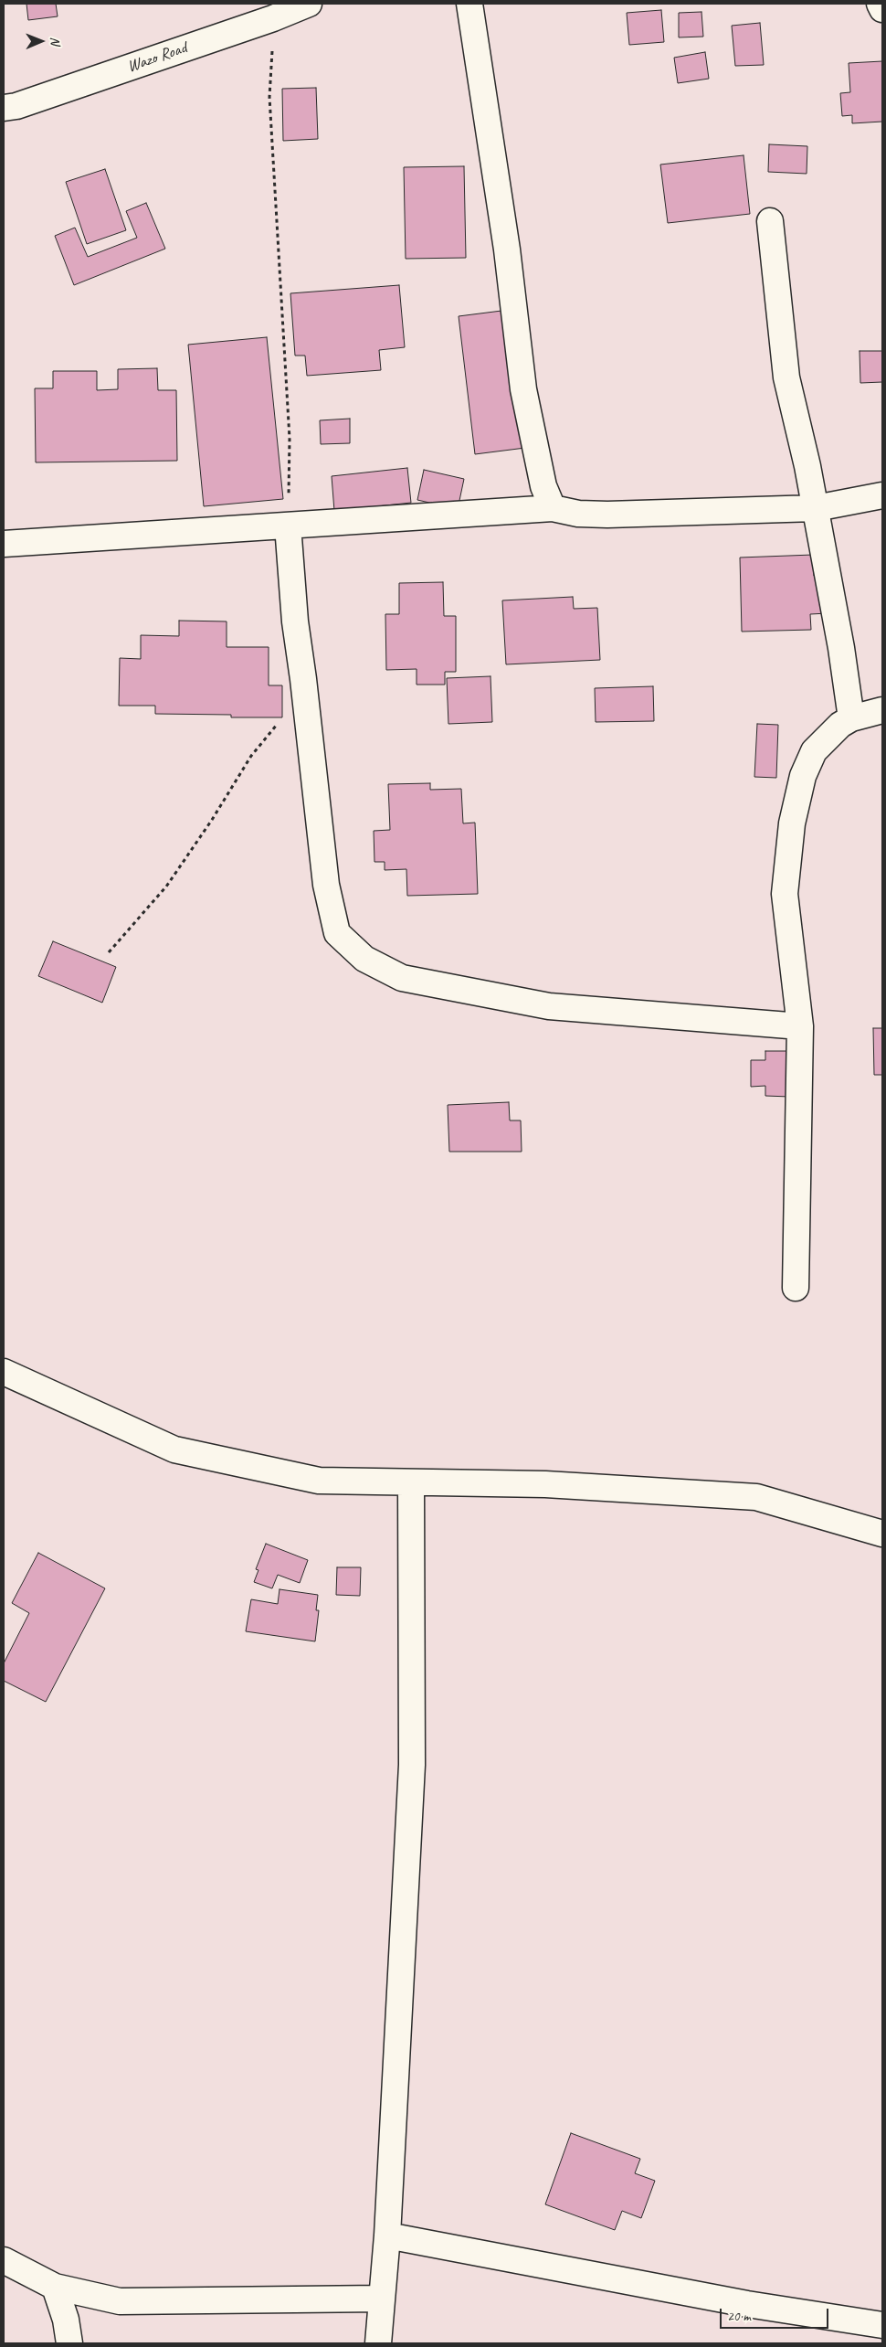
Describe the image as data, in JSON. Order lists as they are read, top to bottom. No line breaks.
{"streets":{"street":["Wazo Road"]},"scale_bar":"20 m","north":"right"}
